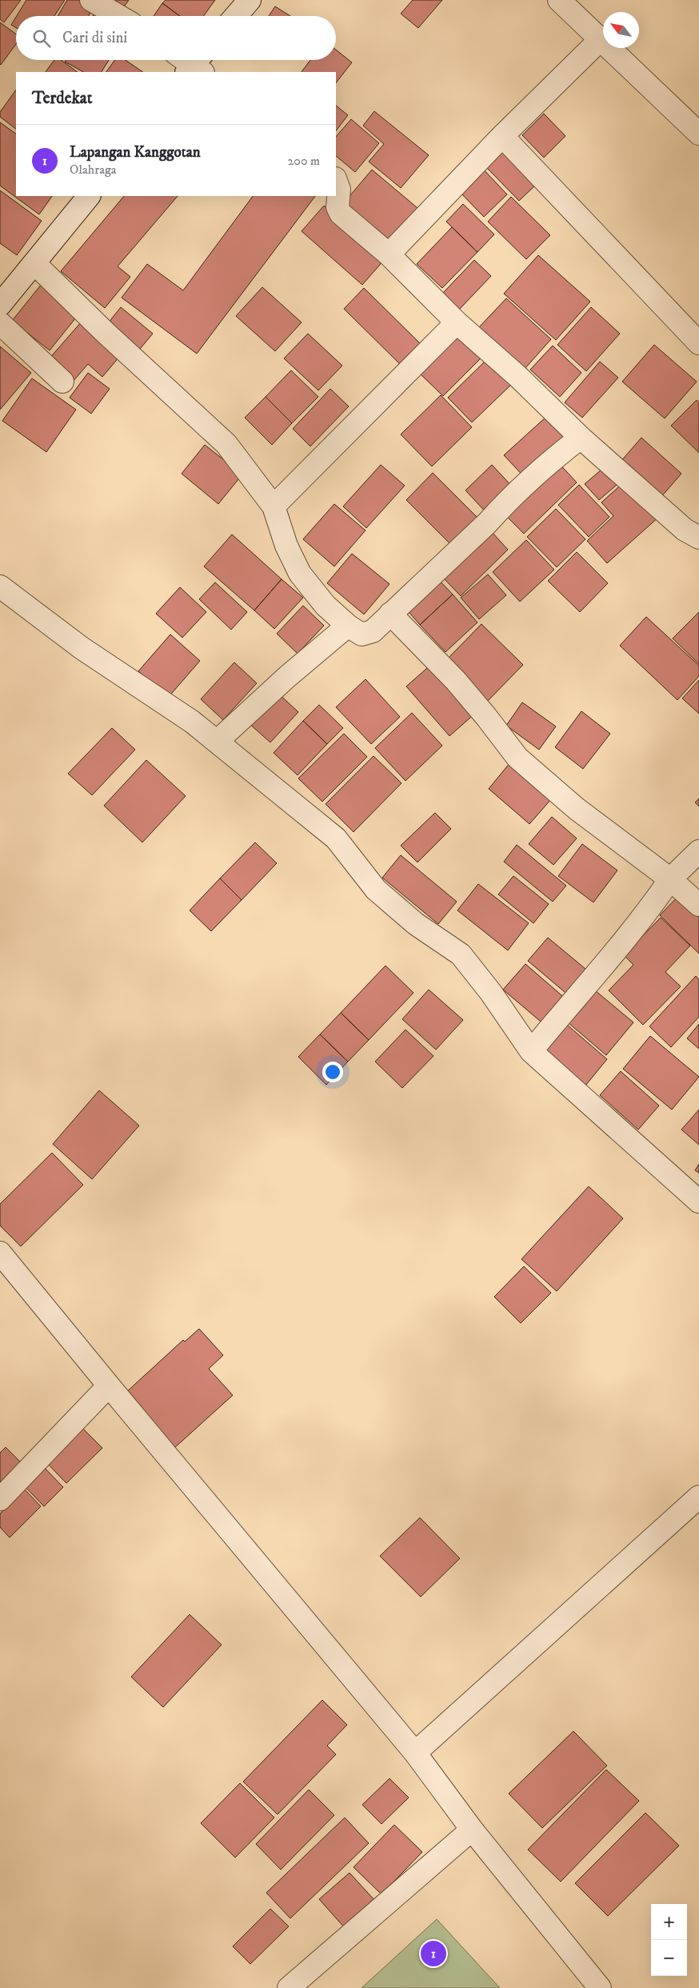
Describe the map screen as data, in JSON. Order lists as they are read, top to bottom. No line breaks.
{"north":"top left","page":{"search":"Cari di sini","heading":"Terdekat","list":[{"mark":"1","name":"Lapangan Kanggotan","note":"Olahraga","value":"200 m"}],"map_buttons":["+","−"],"pins":"1"}}
